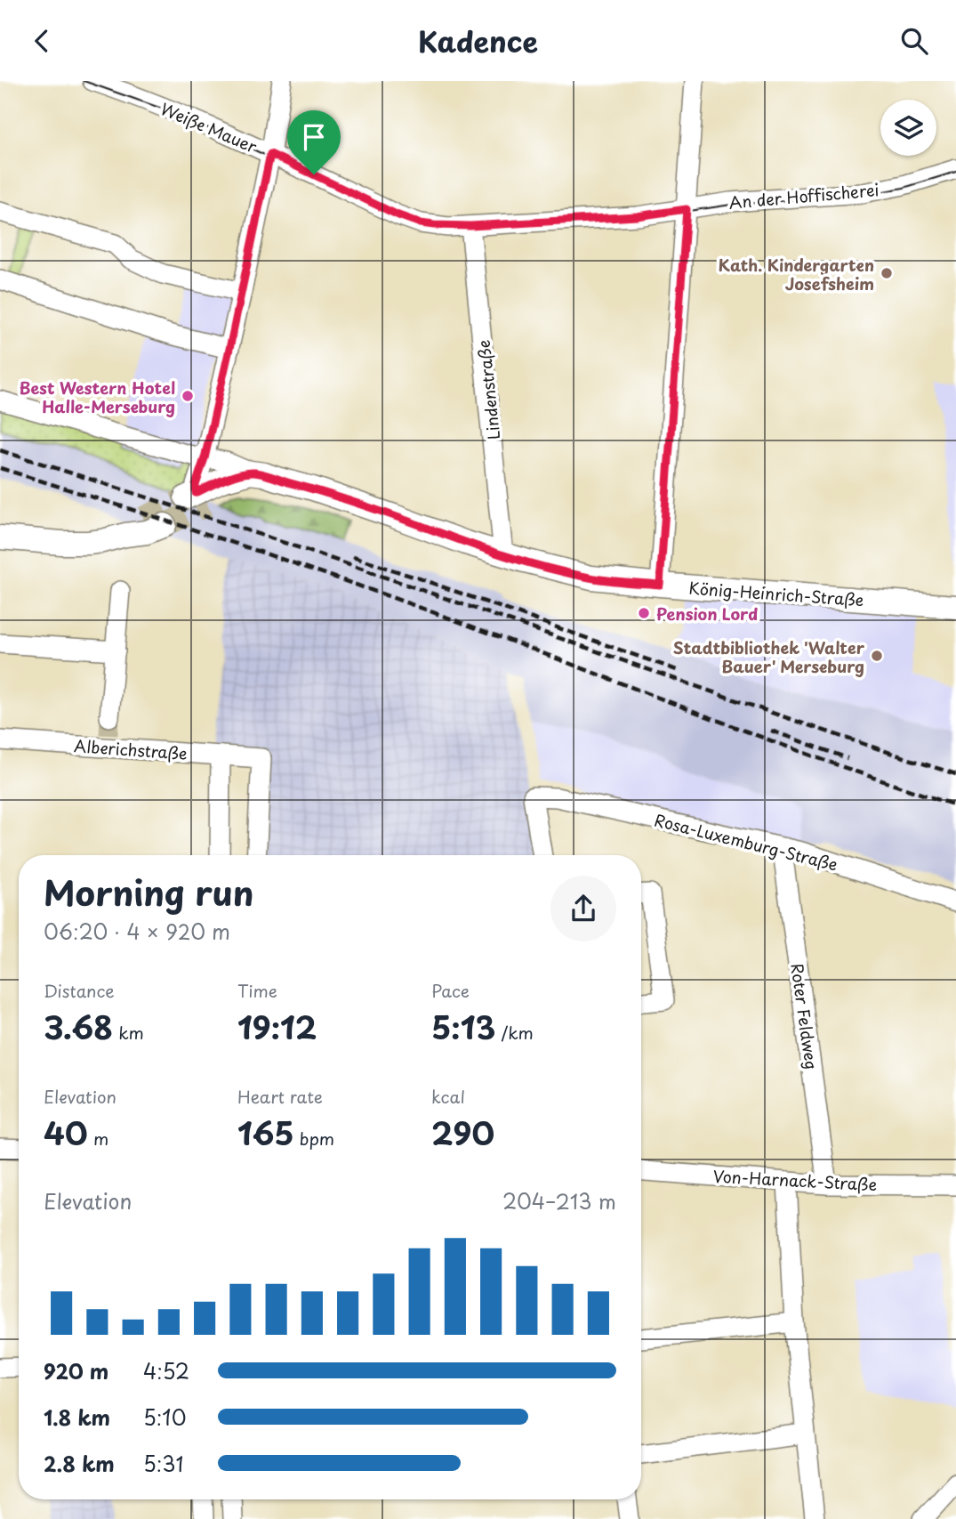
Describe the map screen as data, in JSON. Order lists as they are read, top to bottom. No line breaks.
{"streets":{"main road":["König-Heinrich-Straße"],"street":["Weiße Mauer","An der Hoffischerei","Lindenstraße","Alberichstraße","Rosa-Luxemburg-Straße","Roter Feldweg","Von-Harnack-Straße"]},"crossings":[["Weiße Mauer","An der Hoffischerei"],["Weiße Mauer","Lindenstraße"],["Lindenstraße","König-Heinrich-Straße"],["Rosa-Luxemburg-Straße","Roter Feldweg"],["Roter Feldweg","Von-Harnack-Straße"]],"places":["Kath. Kindergarten Josefsheim","Best Western Hotel Halle-Merseburg","Pension Lord","Stadtbibliothek 'Walter Bauer' Merseburg"],"page":{"header":"Kadence","heading":["Morning run","06:20 · 4 × 920 m"],"stats":[["Distance","3.68 km"],["Time","19:12"],["Pace","5:13 /km"],["Elevation","40 m"],["Heart rate","165 bpm"],["kcal","290"]],"chart":["Elevation","204–213 m"],"list":[{"name":"920 m","note":"4:52"},{"name":"1.8 km","note":"5:10"},{"name":"2.8 km","note":"5:31"}]}}
